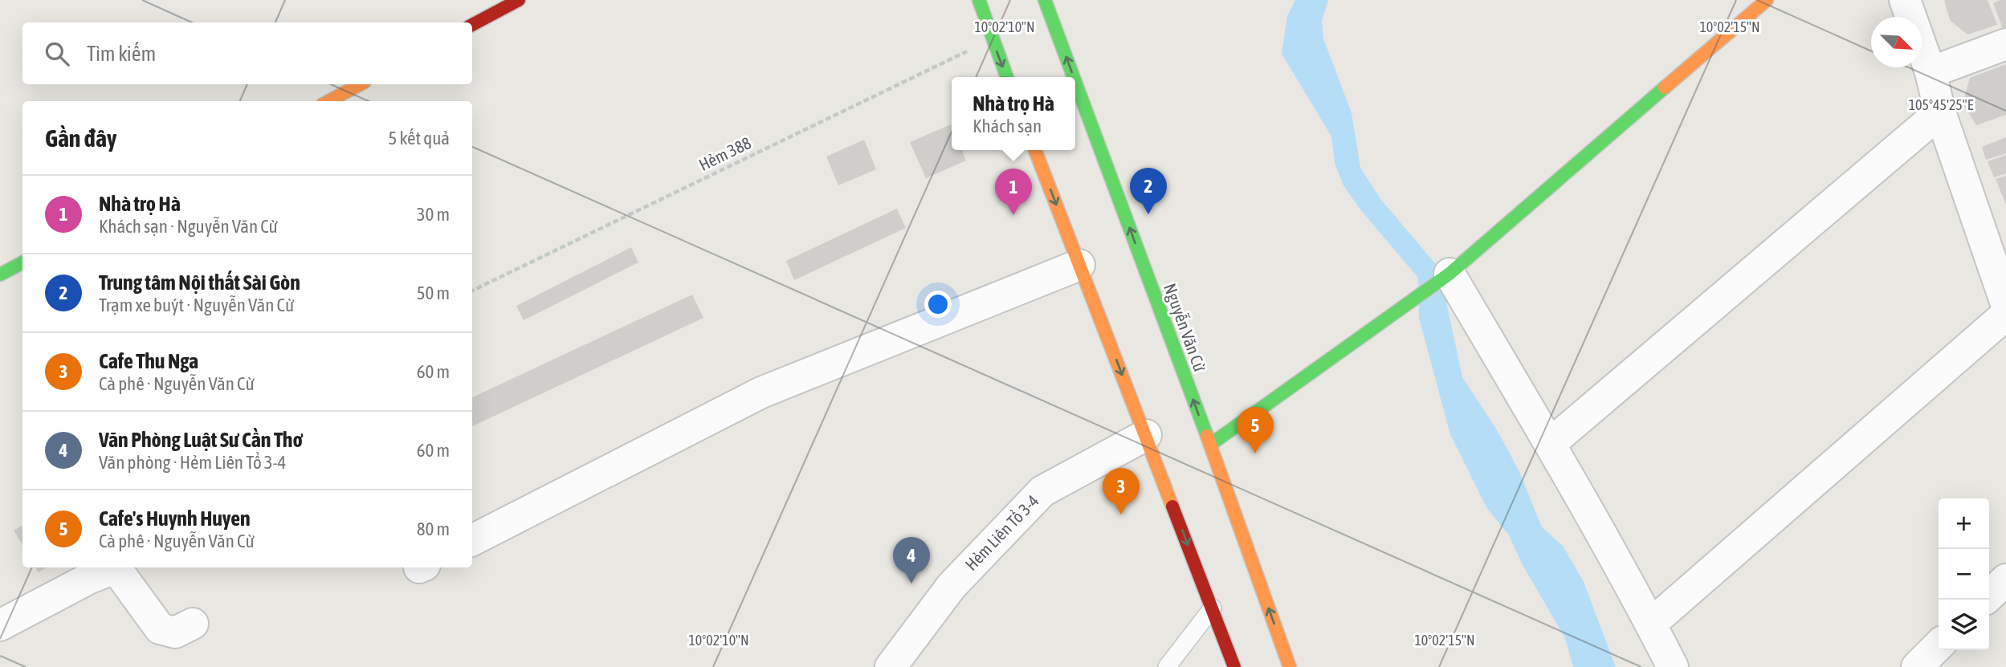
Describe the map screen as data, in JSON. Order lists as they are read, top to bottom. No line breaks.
{"streets":{"main road":["Nguyễn Văn Cừ"],"street":["Hẻm Liên Tổ 3-4"],"path":["Hẻm 388"]},"north":"bottom right","page":{"search":"Tìm kiếm","popup":["Nhà trọ Hà","Khách sạn"],"heading":["Gần đây","5 kết quả"],"pins":["2","1","5","3","4"],"list":[{"mark":"1","name":"Nhà trọ Hà","note":"Khách sạn · Nguyễn Văn Cừ","value":"30 m"},{"mark":"2","name":"Trung tâm Nội thất Sài Gòn","note":"Trạm xe buýt · Nguyễn Văn Cừ","value":"50 m"},{"mark":"3","name":"Cafe Thu Nga","note":"Cà phê · Nguyễn Văn Cừ","value":"60 m"},{"mark":"4","name":"Văn Phòng Luật Sư Cần Thơ","note":"Văn phòng · Hẻm Liên Tổ 3-4","value":"60 m"},{"mark":"5","name":"Cafe's Huynh Huyen","note":"Cà phê · Nguyễn Văn Cừ","value":"80 m"}],"map_buttons":["+","−"]},"coordinates":["10°02'10\"N","10°02'15\"N","105°45'25\"E"]}
